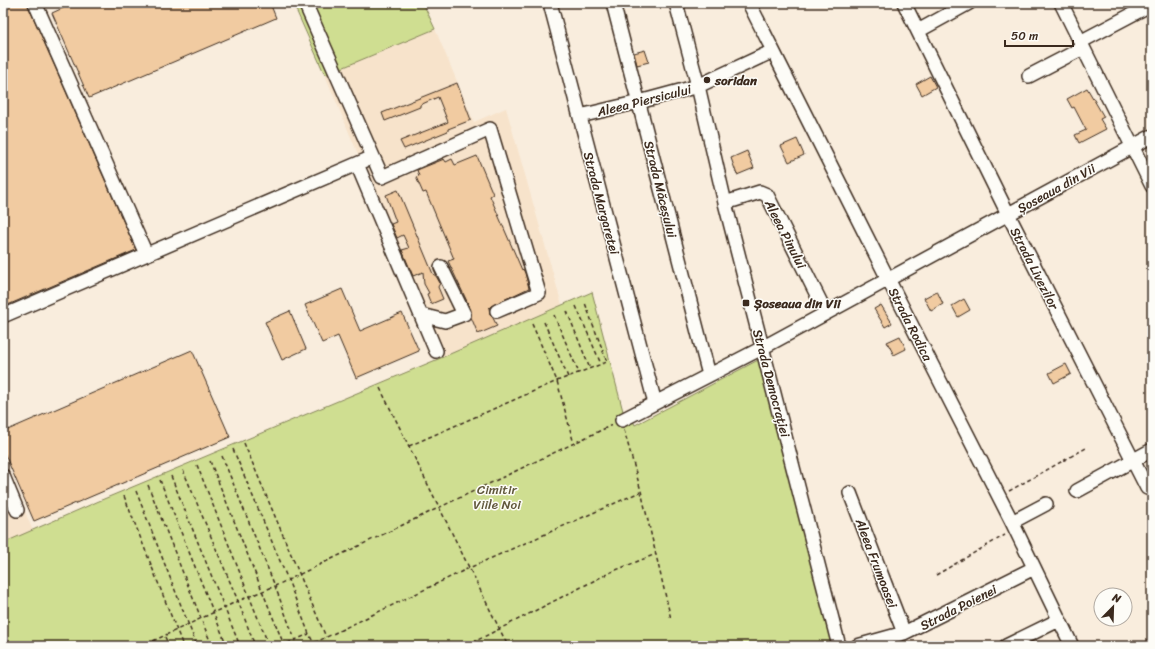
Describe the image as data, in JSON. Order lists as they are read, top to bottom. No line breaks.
{"streets":{"street":["Aleea Piersicului","Șoseaua din Vii","Strada Măceșului","Strada Margaretei","Aleea Pinului","Strada Livezilor","Strada Rodica","Strada Democrației","Aleea Frumoasei","Strada Poienei"]},"crossings":[["Aleea Piersicului","Strada Măceșului"],["Aleea Piersicului","Strada Margaretei"],["Aleea Piersicului","Strada Rodica"],["Aleea Piersicului","Strada Democrației"],["Șoseaua din Vii","Strada Măceșului"],["Șoseaua din Vii","Strada Margaretei"],["Șoseaua din Vii","Aleea Pinului"],["Șoseaua din Vii","Strada Livezilor"],["Șoseaua din Vii","Strada Rodica"],["Șoseaua din Vii","Strada Democrației"],["Aleea Pinului","Strada Democrației"],["Strada Rodica","Strada Poienei"],["Aleea Frumoasei","Strada Poienei"]],"parks":["Cimitir Viile Noi"],"places":{"other":["soridan"],"transit":["Șoseaua din Vii"]},"scale_bar":"50 m","north":"top right"}
